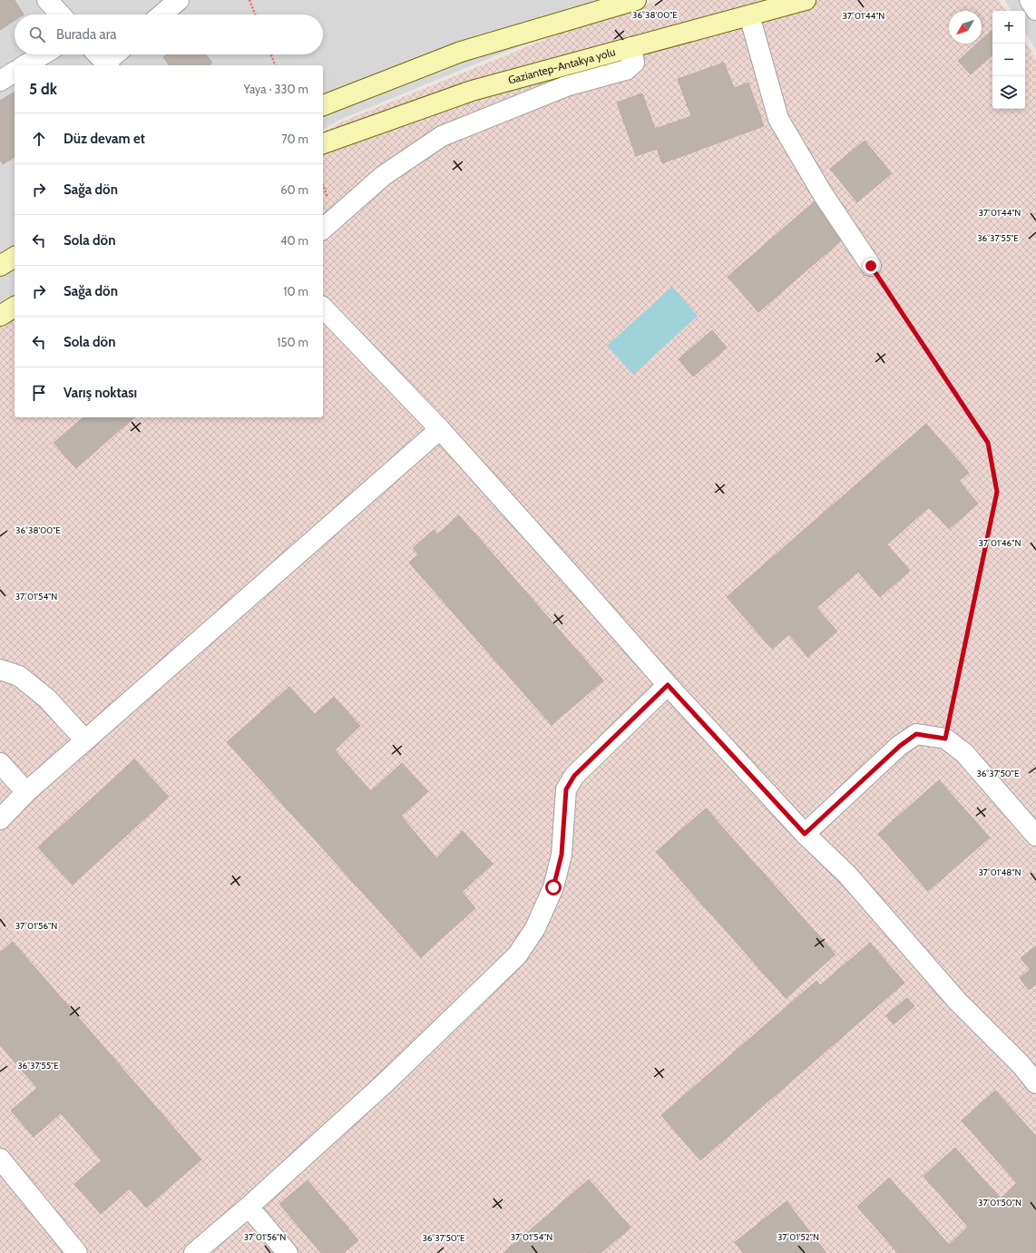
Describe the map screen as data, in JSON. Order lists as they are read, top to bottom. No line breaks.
{"streets":{"main road":["Gaziantep-Antakya yolu"]},"north":"bottom left","page":{"map_buttons":["+","−"],"search":"Burada ara","heading":["5 dk","Yaya · 330 m"],"list":[["Düz devam et","70 m"],["Sağa dön","60 m"],["Sola dön","40 m"],["Sağa dön","10 m"],["Sola dön","150 m"],"Varış noktası"]},"coordinates":["36°38'00\"E","37°01'44\"N","36°37'55\"E","37°01'46\"N","37°01'54\"N","36°37'50\"E","37°01'48\"N","37°01'56\"N","37°01'50\"N","37°01'52\"N"]}
